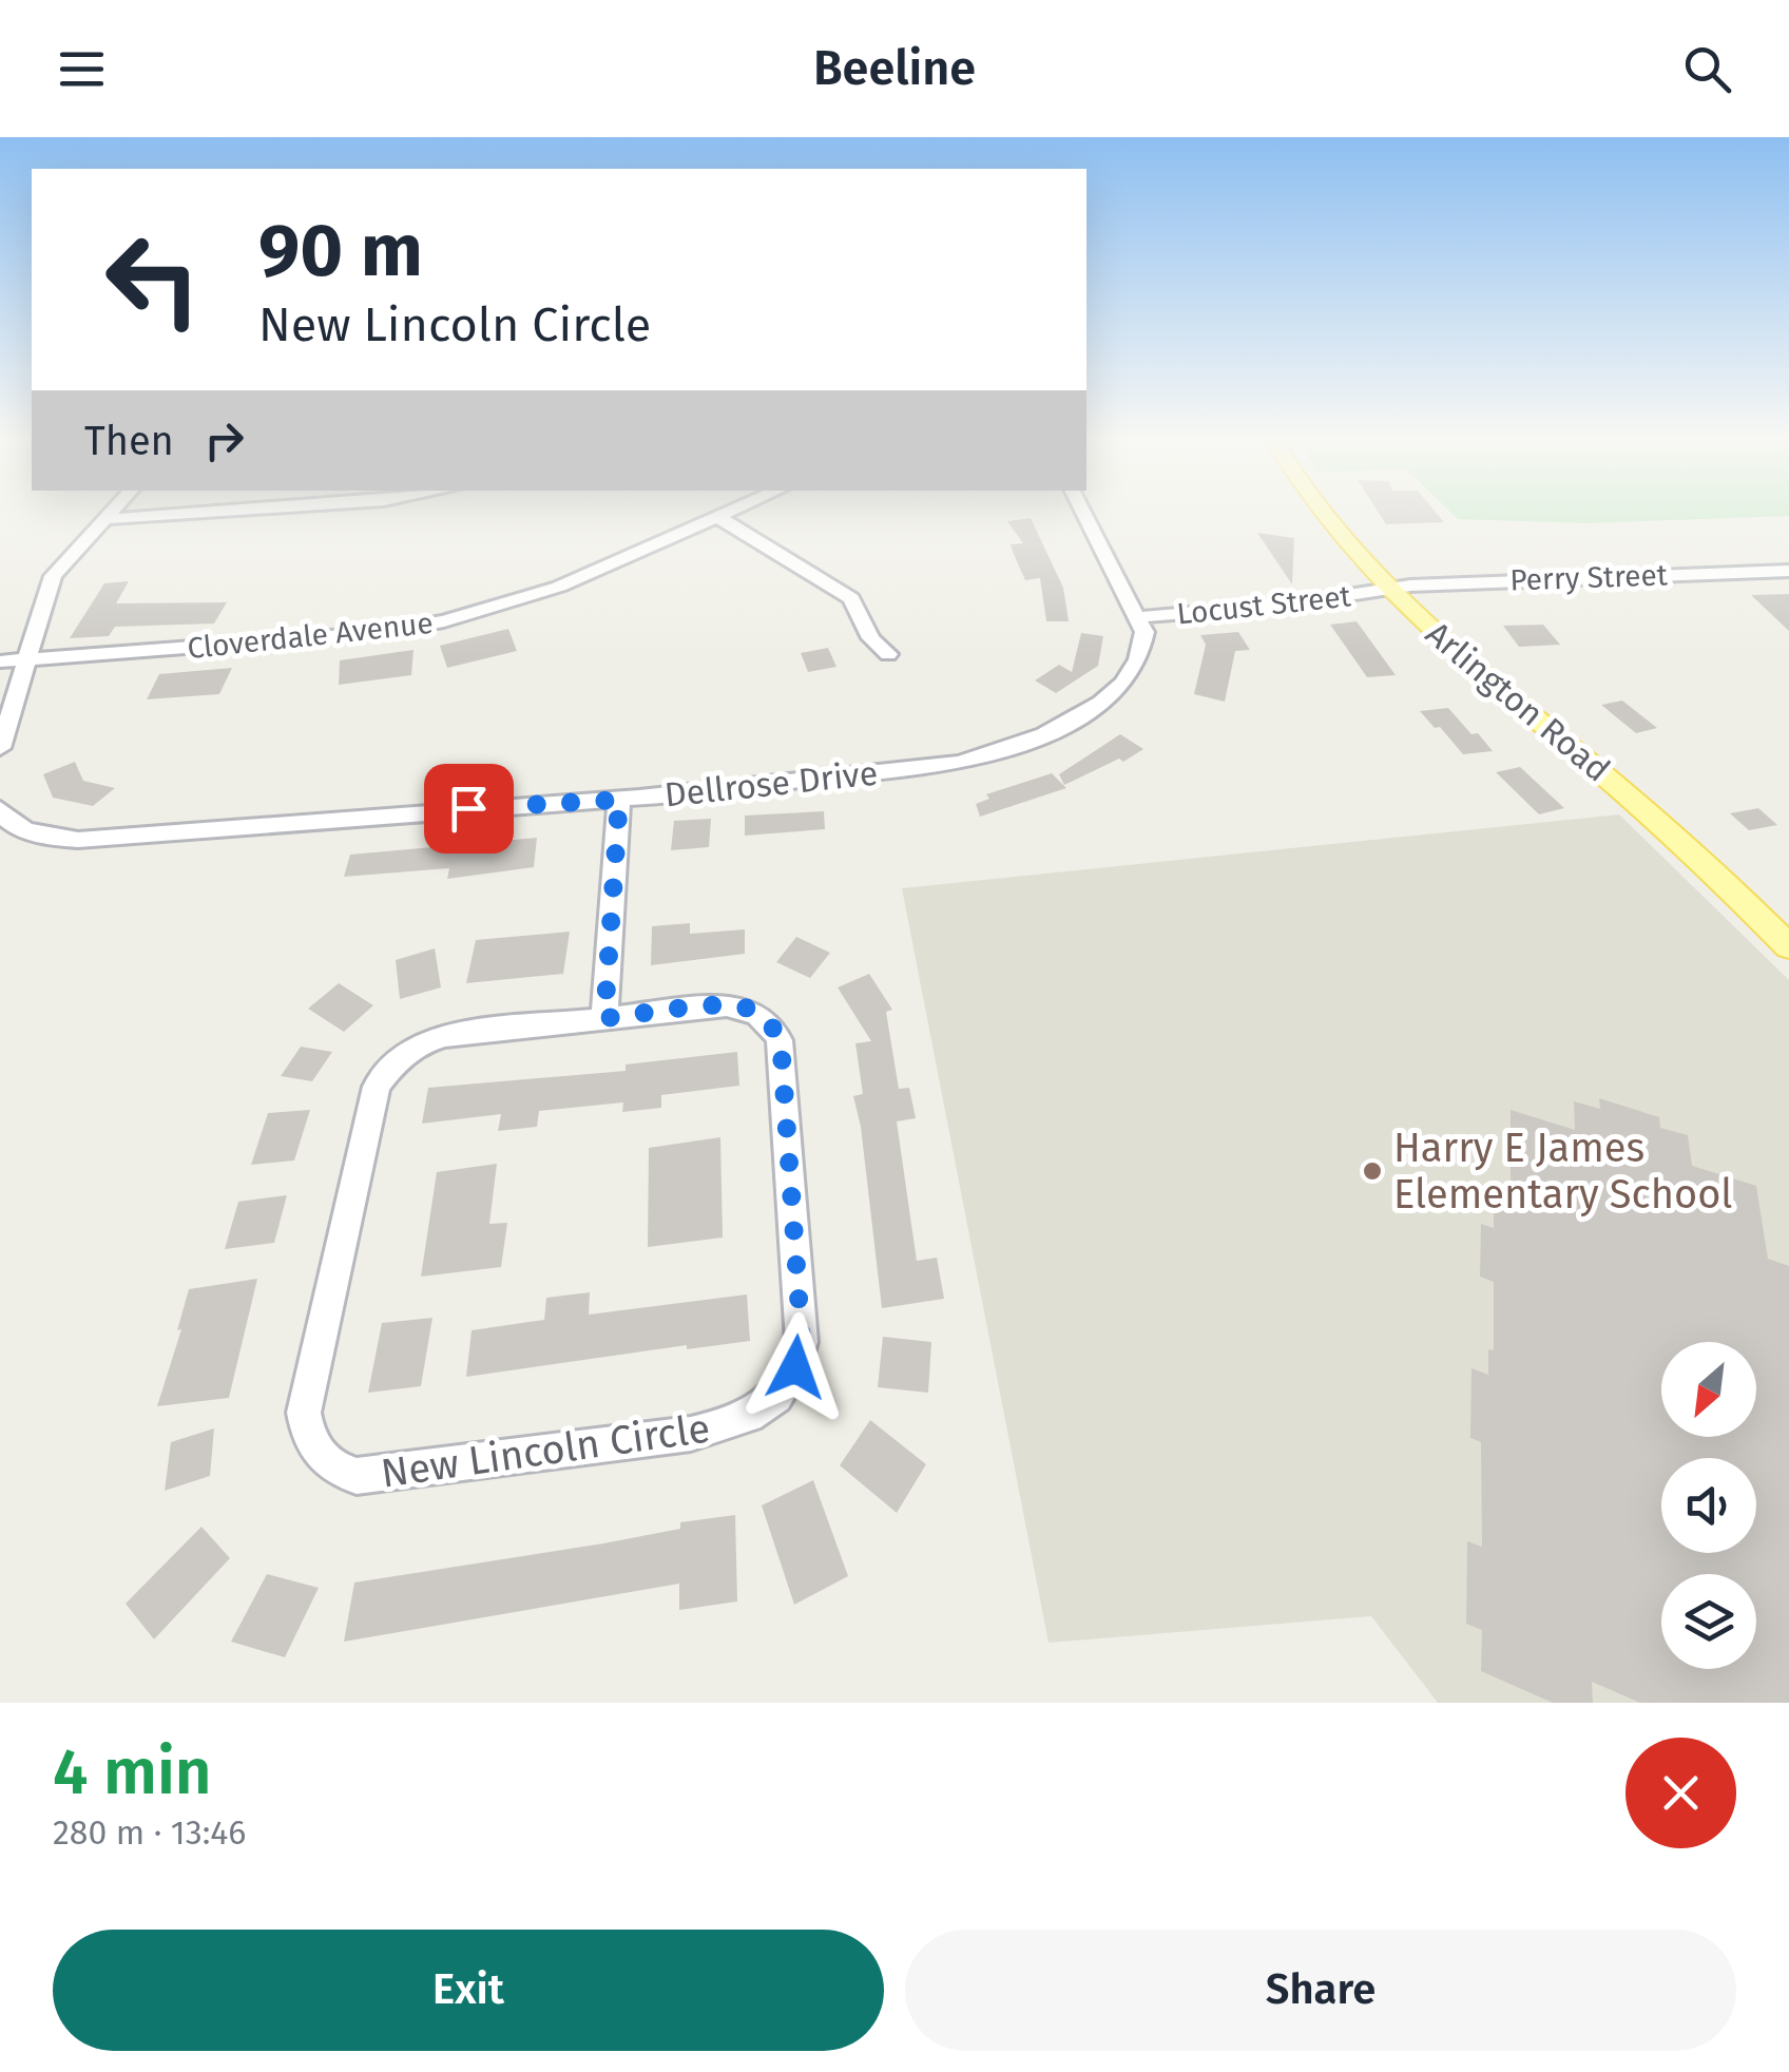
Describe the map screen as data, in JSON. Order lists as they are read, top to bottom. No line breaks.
{"streets":{"main road":["Arlington Road"],"street":["Perry Street","Locust Street","Cloverdale Avenue","Dellrose Drive","New Lincoln Circle"]},"crossings":[["Perry Street","Locust Street"],["Perry Street","Arlington Road"],["Locust Street","Arlington Road"],["Locust Street","Dellrose Drive"]],"places":["Harry E James Elementary School"],"north":"bottom left","page":{"header":"Beeline","turn":["90 m","New Lincoln Circle"],"then":"Then","heading":["4 min","280 m · 13:46"],"buttons":["Exit","Share"]}}
